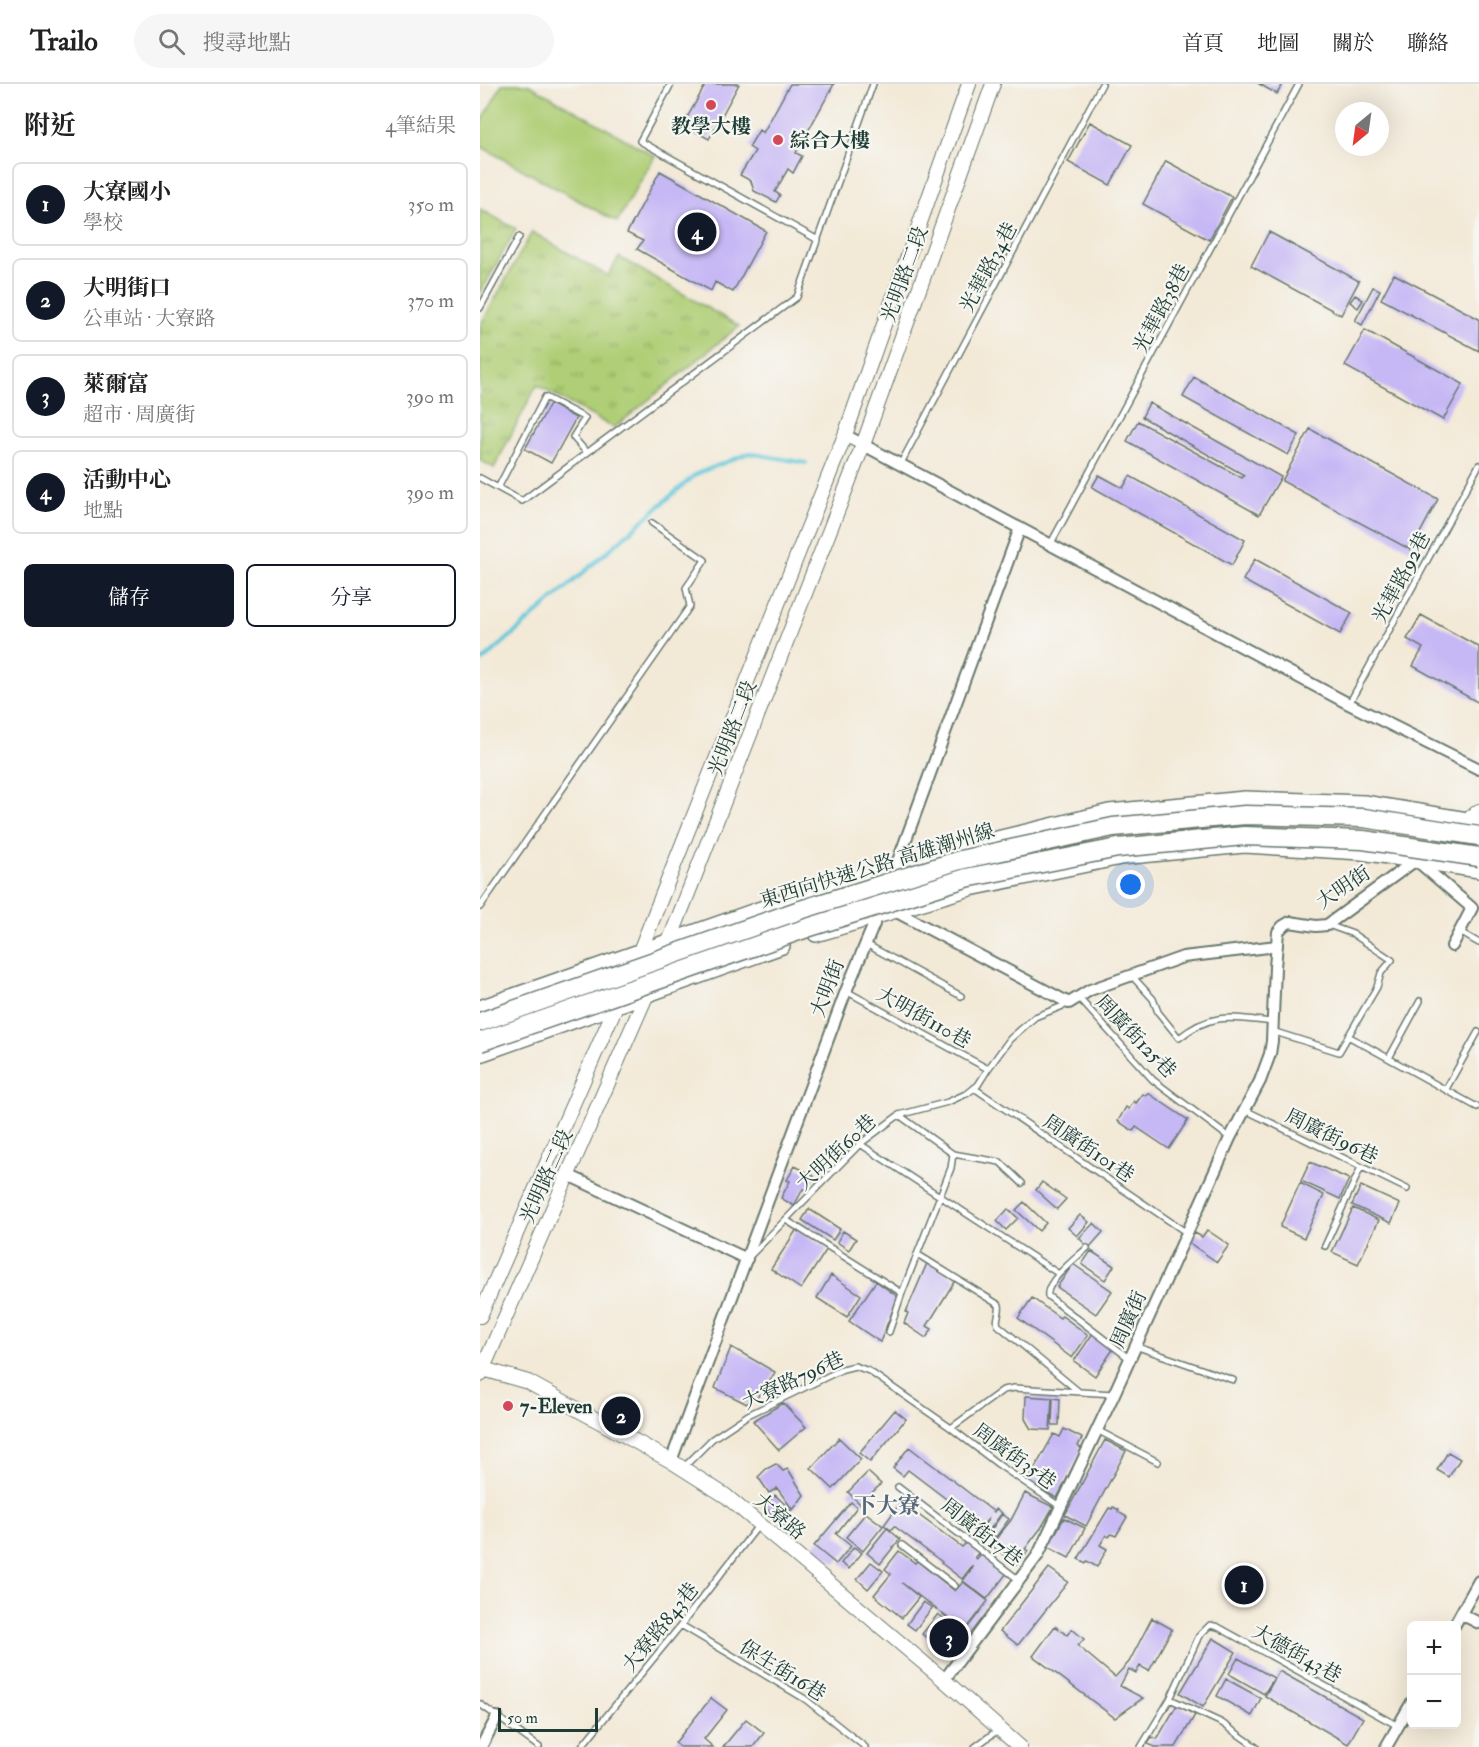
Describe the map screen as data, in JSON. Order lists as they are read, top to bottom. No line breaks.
{"streets":{"highway":["東西向快速公路 高雄潮州線"],"street":["光明路二段","大明街","周廣街","大寮路"],"lane":["光華路34巷","光華路38巷","光華路92巷","大明街110巷","周廣街125巷","周廣街96巷","周廣街101巷","大明街60巷","大寮路796巷","周廣街35巷","周廣街17巷","大寮路843巷","大德街43巷","保生街16巷"]},"crossings":[["光明路二段","大寮路"],["大明街","大明街110巷"],["大明街","大明街60巷"],["大明街","周廣街"],["大明街","大寮路"],["大明街110巷","大明街60巷"],["周廣街125巷","大明街60巷"],["周廣街125巷","周廣街"],["周廣街96巷","周廣街"],["周廣街101巷","大明街60巷"],["周廣街101巷","周廣街"],["周廣街","周廣街35巷"],["周廣街","大寮路"],["周廣街","周廣街17巷"],["大寮路796巷","周廣街35巷"],["大寮路796巷","大寮路"],["大寮路","大寮路843巷"],["大寮路843巷","保生街16巷"]],"districts":["下大寮"],"places":["教學大樓","綜合大樓","7-Eleven"],"scale_bar":"50 m","north":"bottom left","page":{"header":"Trailo","search":"搜尋地點","nav":["首頁","地圖","關於","聯絡"],"heading":["附近","4筆結果"],"list":[{"mark":"1","name":"大寮國小","note":"學校","value":"350 m"},{"mark":"2","name":"大明街口","note":"公車站 · 大寮路","value":"370 m"},{"mark":"3","name":"萊爾富","note":"超市 · 周廣街","value":"390 m"},{"mark":"4","name":"活動中心","note":"地點","value":"390 m"}],"pins":["4","2","1","3"],"buttons":["儲存","分享"],"map_buttons":["+","−"],"scale":"50 m"}}
